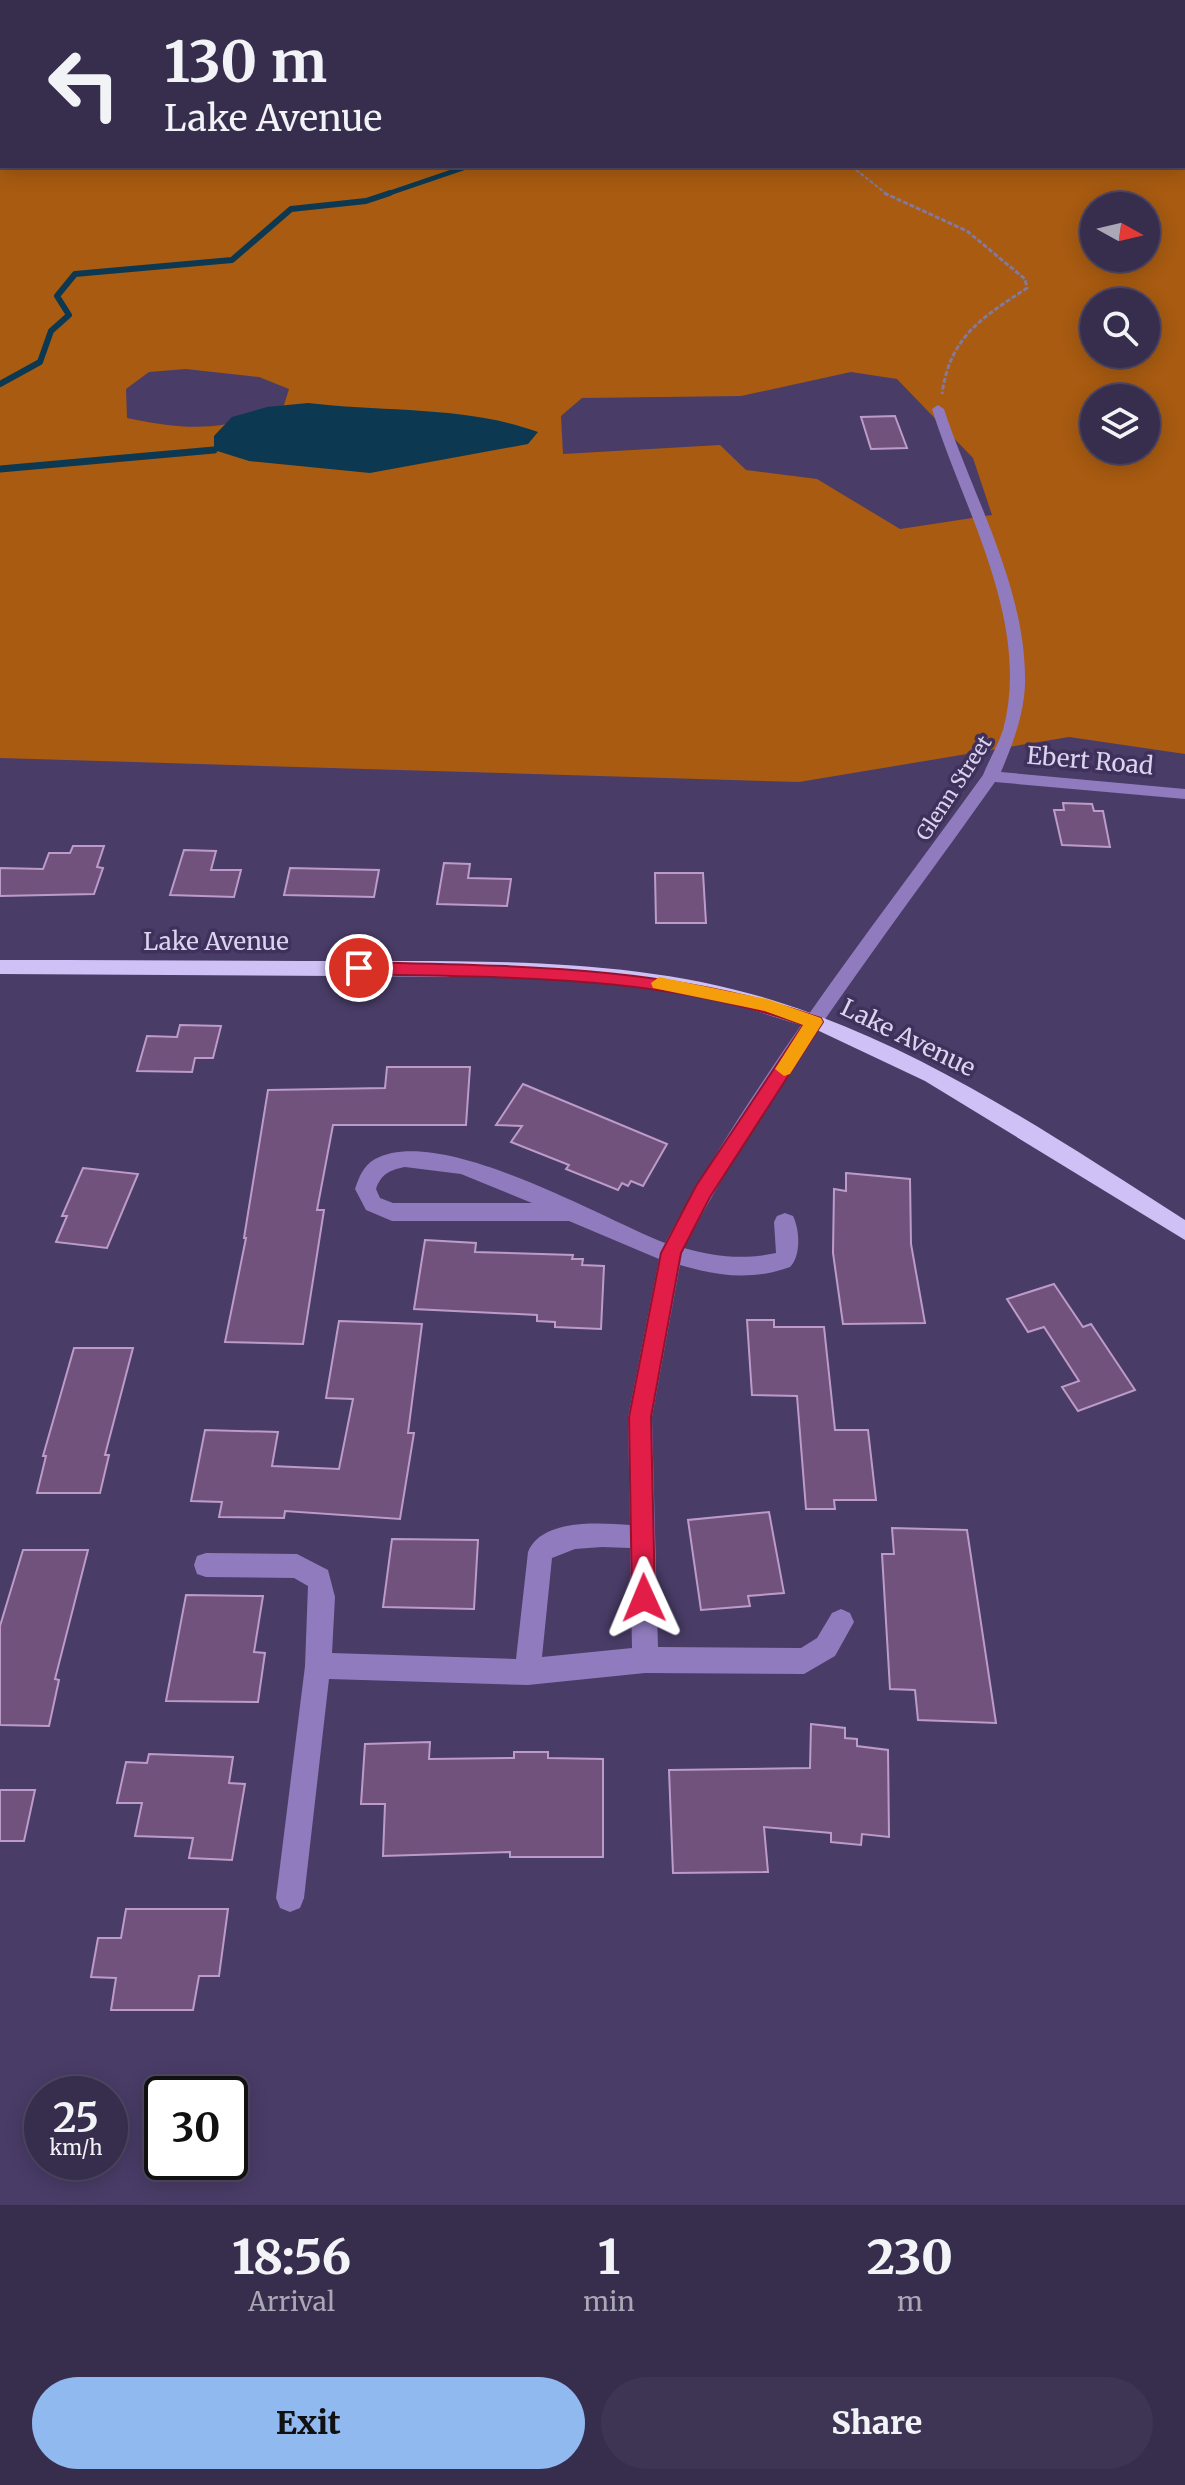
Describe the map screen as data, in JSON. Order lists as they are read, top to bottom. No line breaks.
{"streets":{"main road":["Lake Avenue"],"street":["Ebert Road","Glenn Street"]},"crossings":[["Ebert Road","Glenn Street"],["Glenn Street","Lake Avenue"]],"north":"right","page":{"turn":["130 m","Lake Avenue"],"speed":"25 km/h","limit":"30","eta":["18:56","Arrival","1","min","230","m"],"buttons":["Exit","Share"]}}
